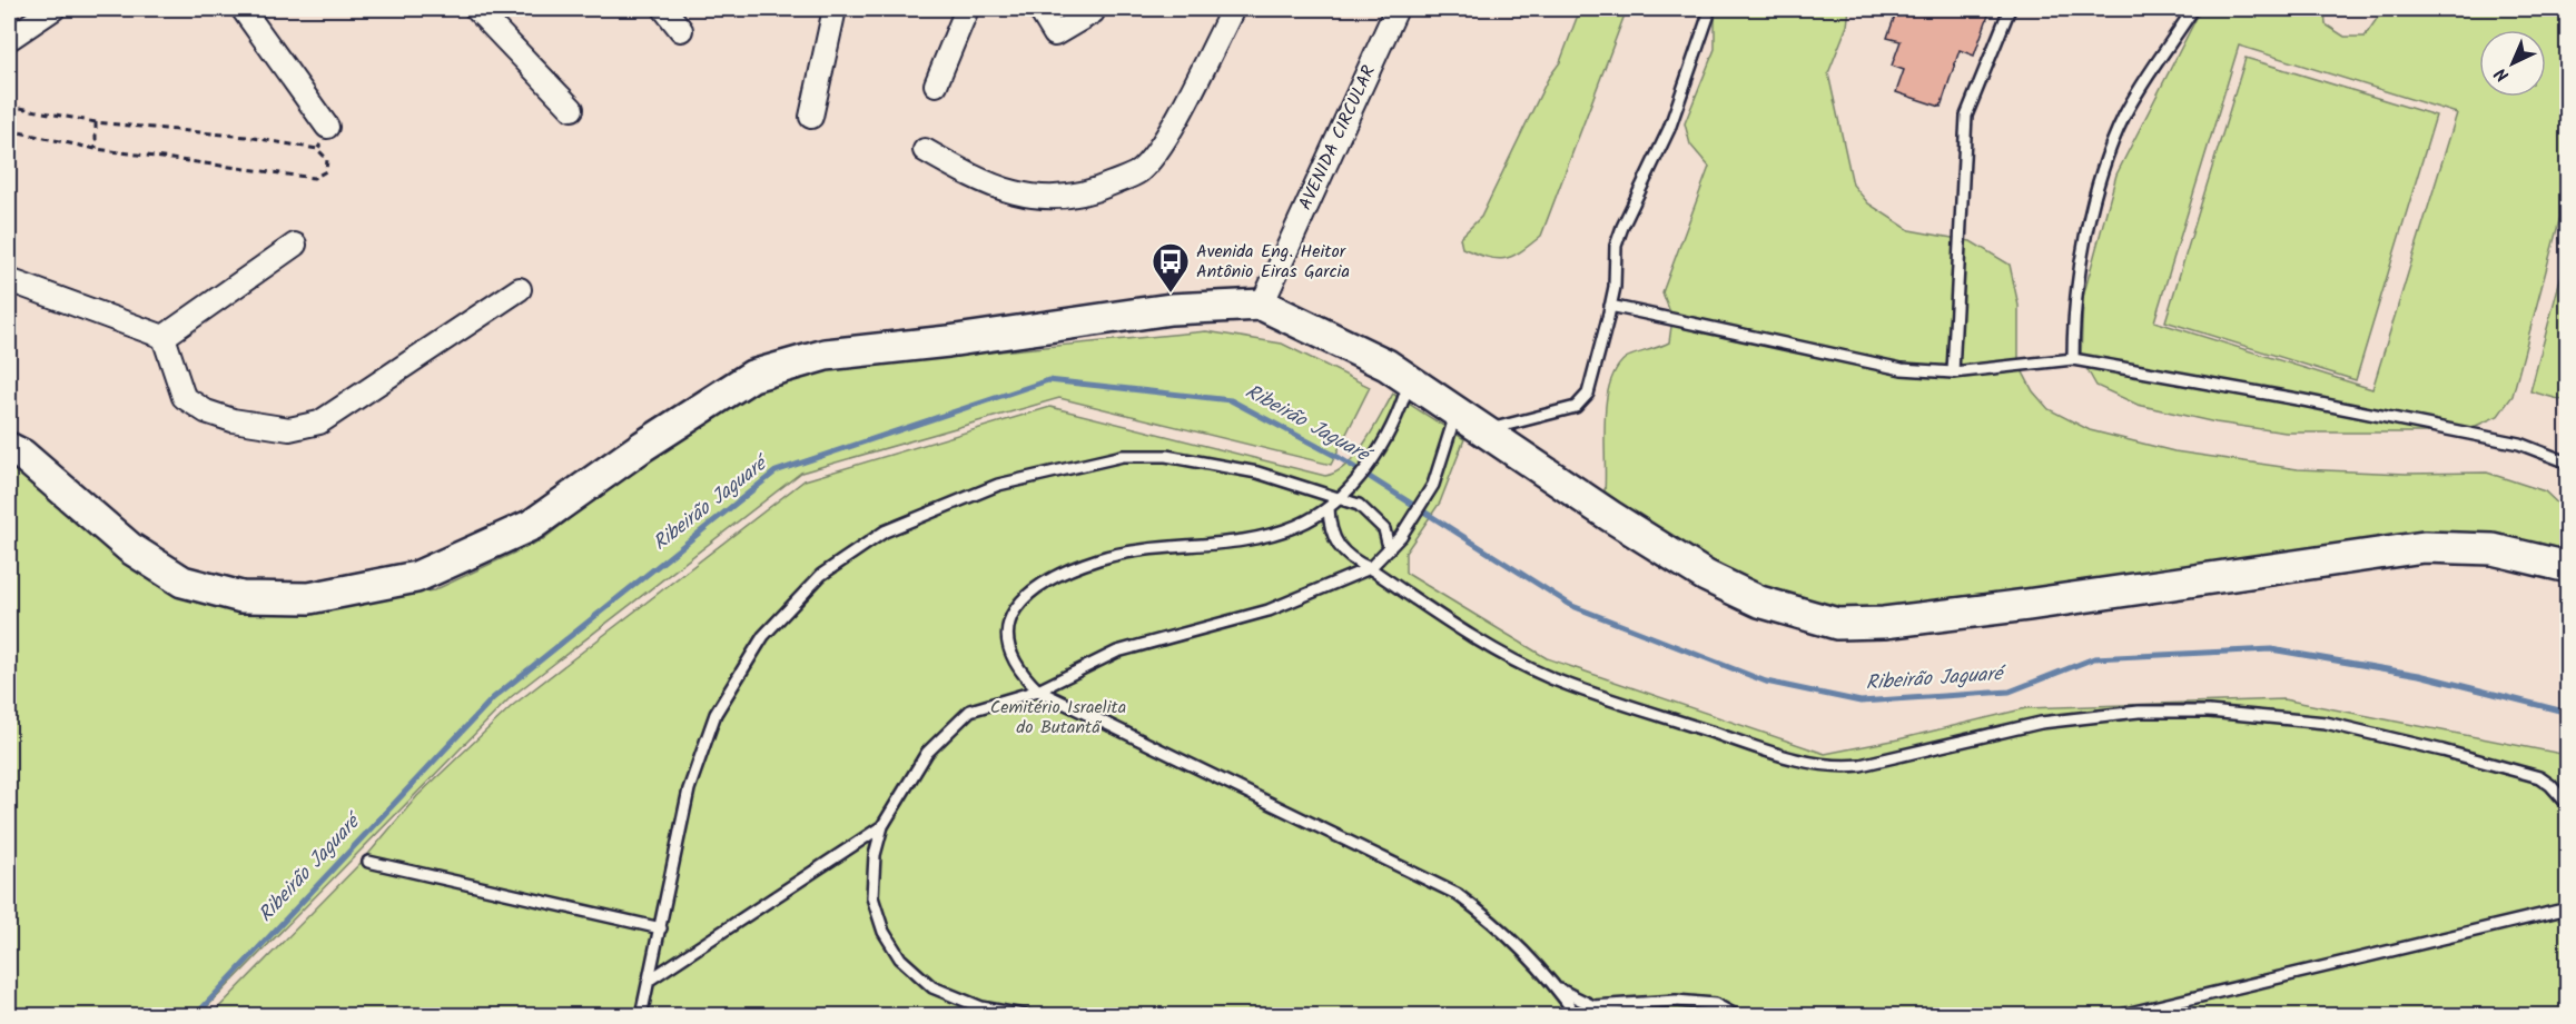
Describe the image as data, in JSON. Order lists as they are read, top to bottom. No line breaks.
{"streets":{"street":["AVENIDA CIRCULAR"]},"water":["Ribeirão Jaguaré"],"parks":["Cemitério Israelita do Butantã"],"places":{"bus stop":["Avenida Eng. Heitor Antônio Eiras Garcia"]},"north":"bottom left"}
